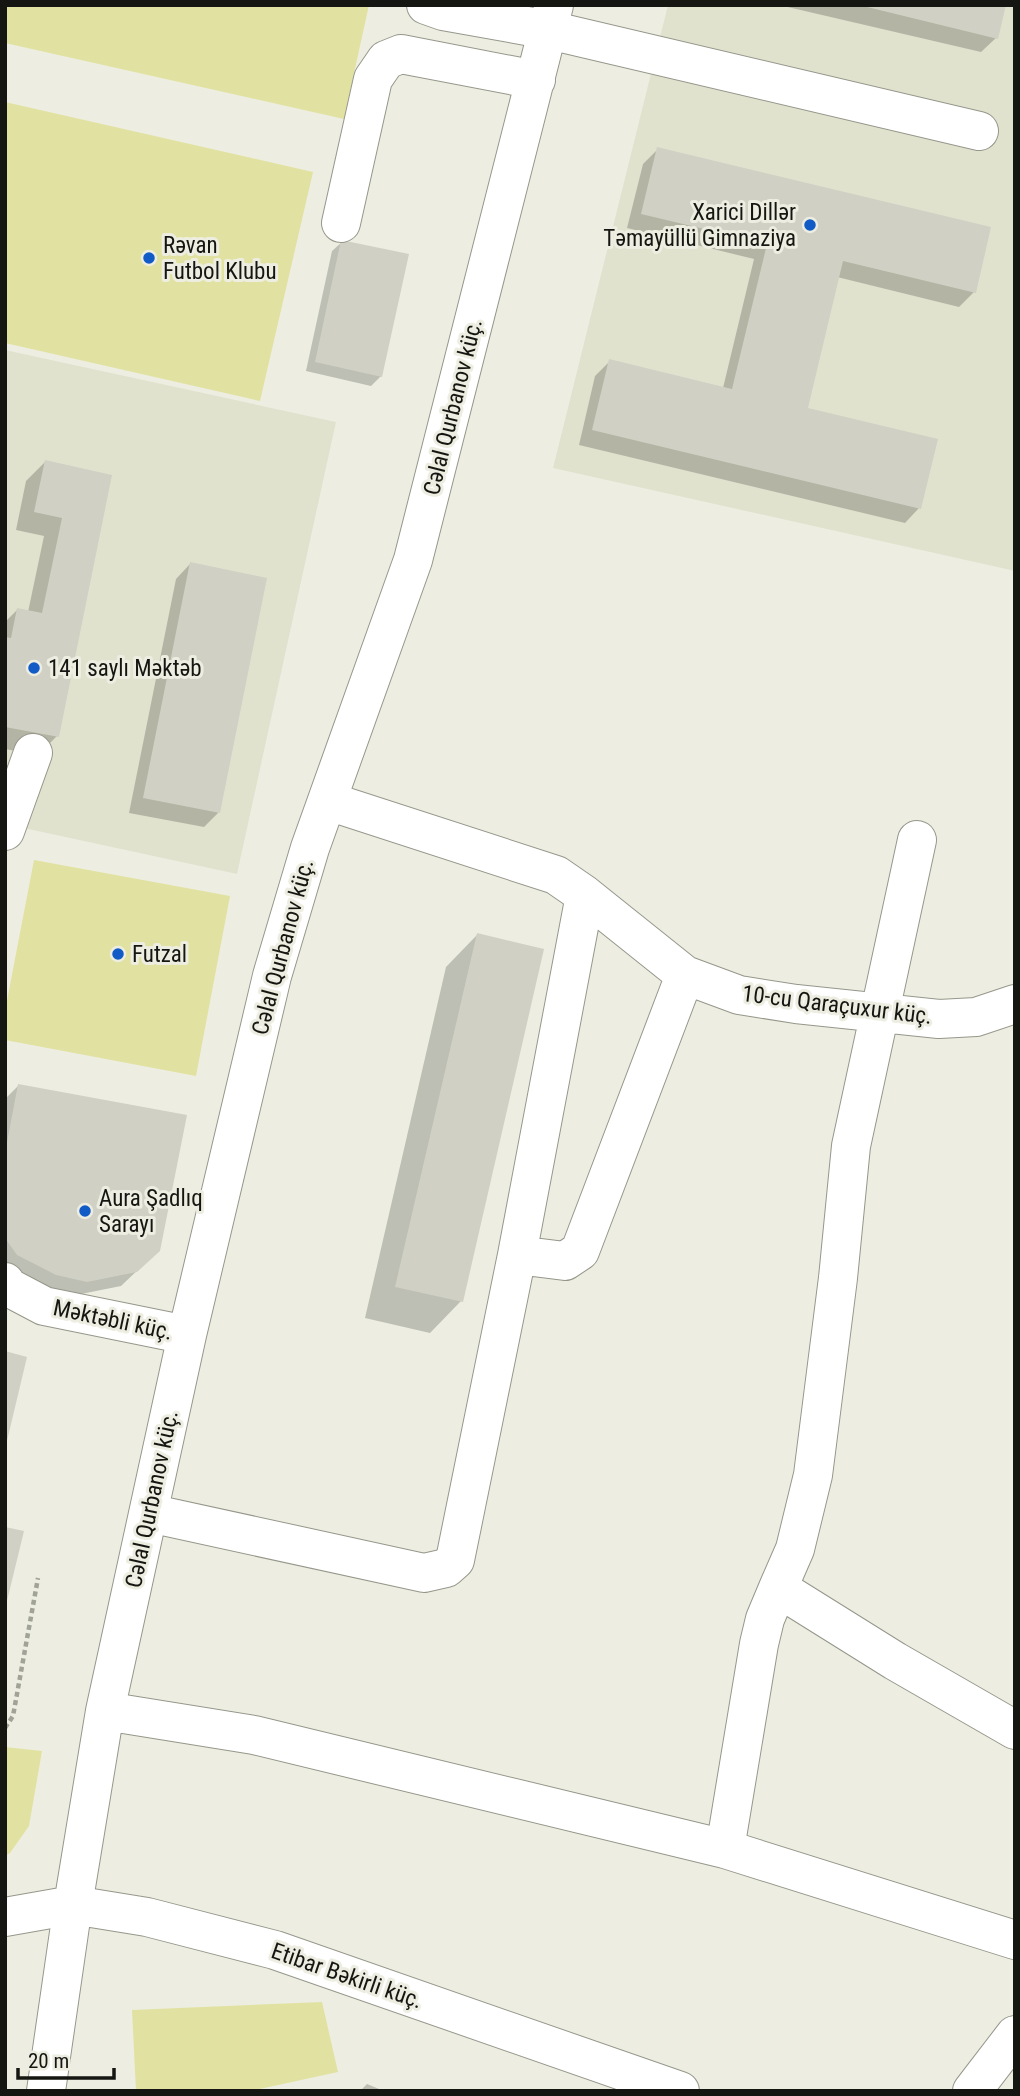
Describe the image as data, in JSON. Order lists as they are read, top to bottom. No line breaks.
{"streets":{"street":["Cəlal Qurbanov küç.","10-cu Qaraçuxur küç.","Məktəbli küç.","Etibar Bəkirli küç."]},"crossings":[["Cəlal Qurbanov küç.","10-cu Qaraçuxur küç."],["Cəlal Qurbanov küç.","Məktəbli küç."],["Cəlal Qurbanov küç.","Etibar Bəkirli küç."]],"places":["Xarici Dillər Təmayüllü Gimnaziya","Rəvan Futbol Klubu","141 saylı Məktəb","Futzal","Aura Şadlıq Sarayı"],"scale_bar":"20 m"}
